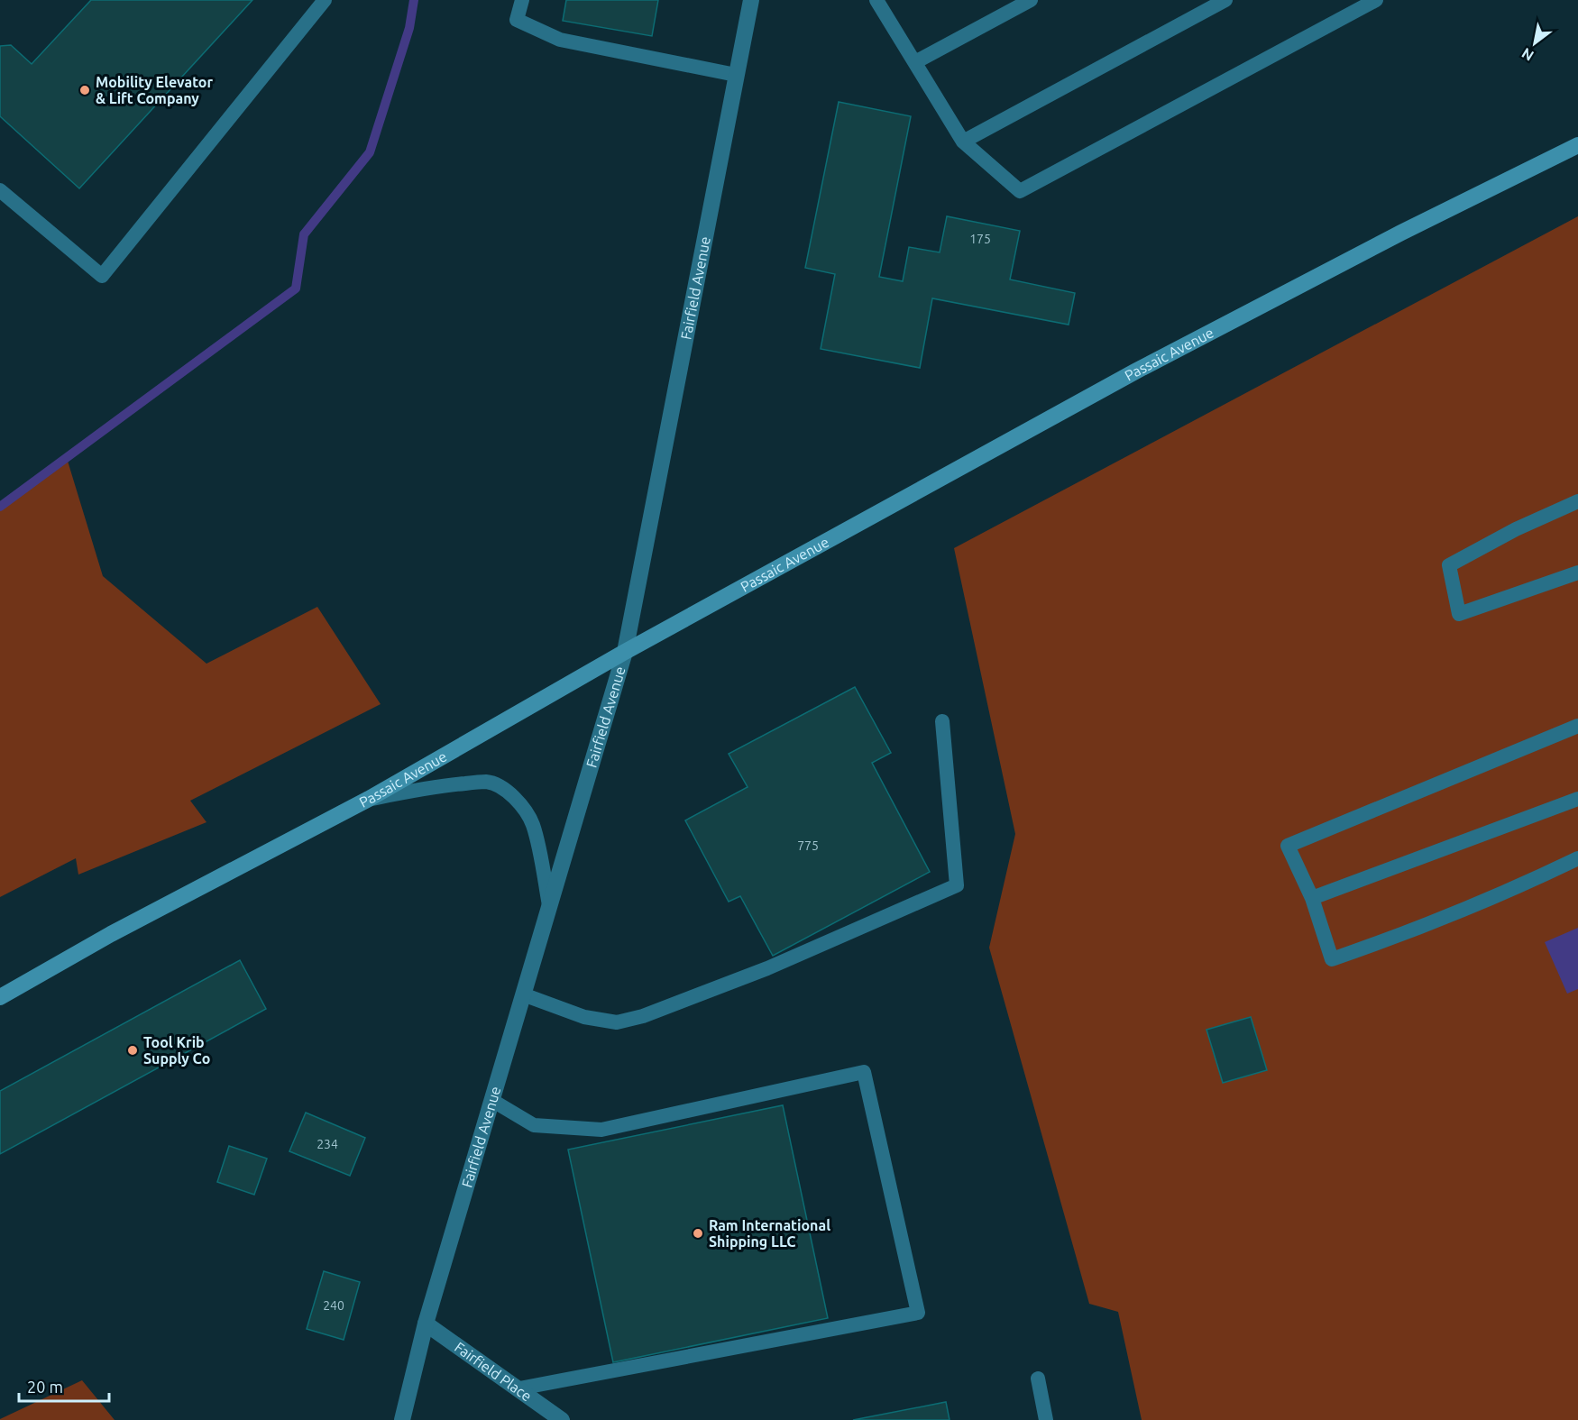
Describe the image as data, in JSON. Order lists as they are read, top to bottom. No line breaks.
{"streets":{"main road":["Passaic Avenue"],"street":["Fairfield Avenue","Fairfield Place"]},"crossings":[["Fairfield Avenue","Passaic Avenue"],["Fairfield Avenue","Fairfield Place"]],"places":["Mobility Elevator & Lift Company","Tool Krib Supply Co","Ram International Shipping LLC"],"house_numbers":["175","775","234","240"],"scale_bar":"20 m","north":"bottom left"}
